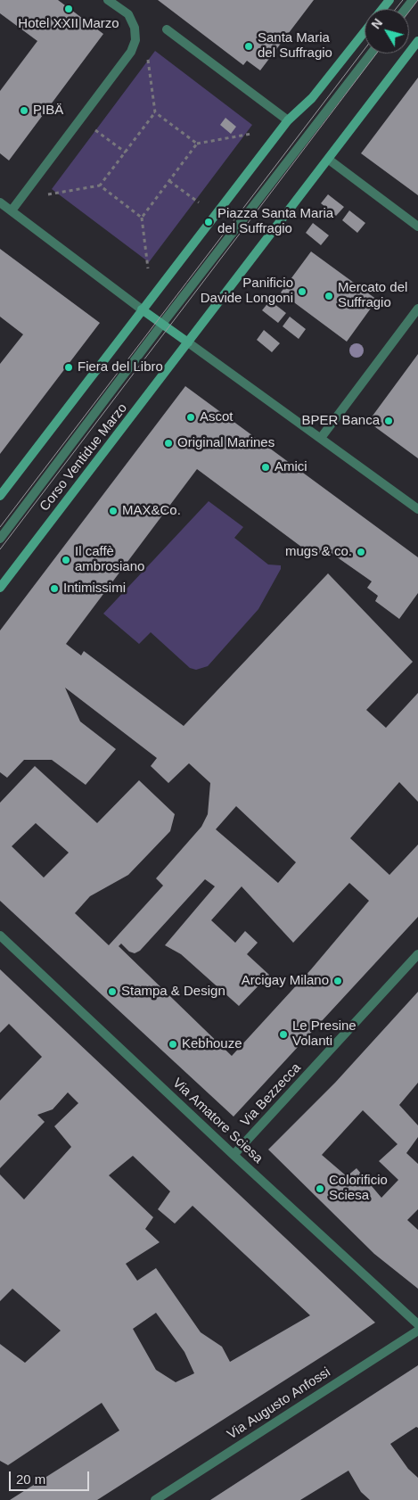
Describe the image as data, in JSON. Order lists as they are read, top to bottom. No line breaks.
{"streets":{"main road":["Corso Ventidue Marzo"],"street":["Via Bezzecca","Via Amatore Sciesa","Via Augusto Anfossi"]},"crossings":[["Via Bezzecca","Via Amatore Sciesa"]],"places":["Hotel XXII Marzo","Santa Maria del Suffragio","PIBÄ","Piazza Santa Maria del Suffragio","Panificio Davide Longoni","Mercato del Suffragio","Fiera del Libro","Ascot","BPER Banca","Original Marines","Amici","MAX&Co.","mugs & co.","Il caffè ambrosiano","Intimissimi","Arcigay Milano","Stampa & Design","Le Presine Volanti","Kebhouze","Colorificio Sciesa"],"scale_bar":"20 m","north":"top left"}
